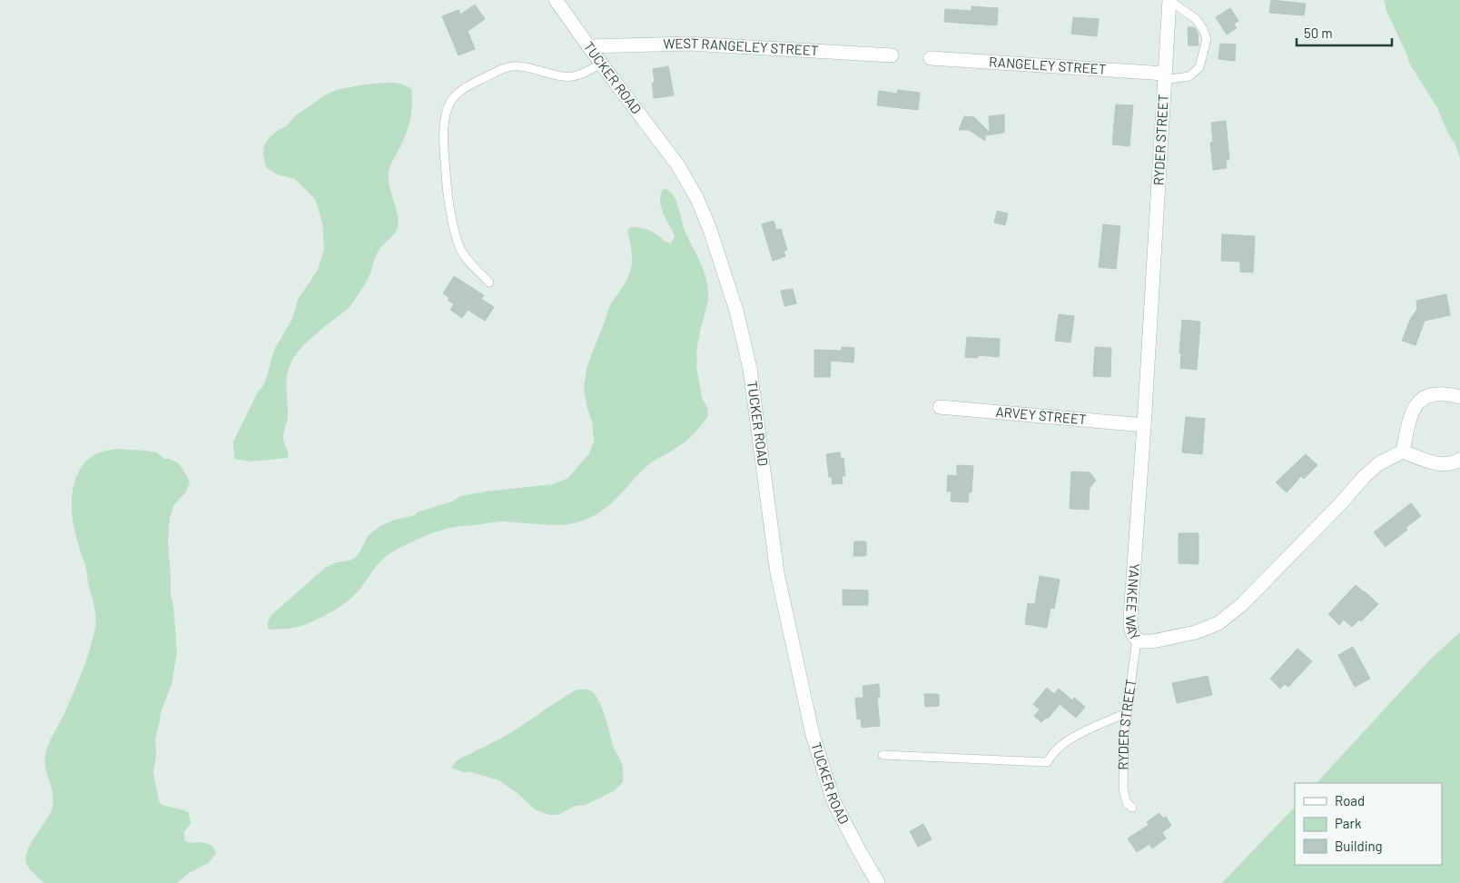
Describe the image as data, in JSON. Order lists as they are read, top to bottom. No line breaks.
{"streets":{"street":["WEST RANGELEY STREET","RANGELEY STREET","TUCKER ROAD","RYDER STREET","ARVEY STREET","YANKEE WAY"]},"crossings":[["WEST RANGELEY STREET","TUCKER ROAD"],["RANGELEY STREET","RYDER STREET"],["RYDER STREET","YANKEE WAY"],["ARVEY STREET","YANKEE WAY"]],"legend":["Road","Park","Building"],"scale_bar":"50 m"}
